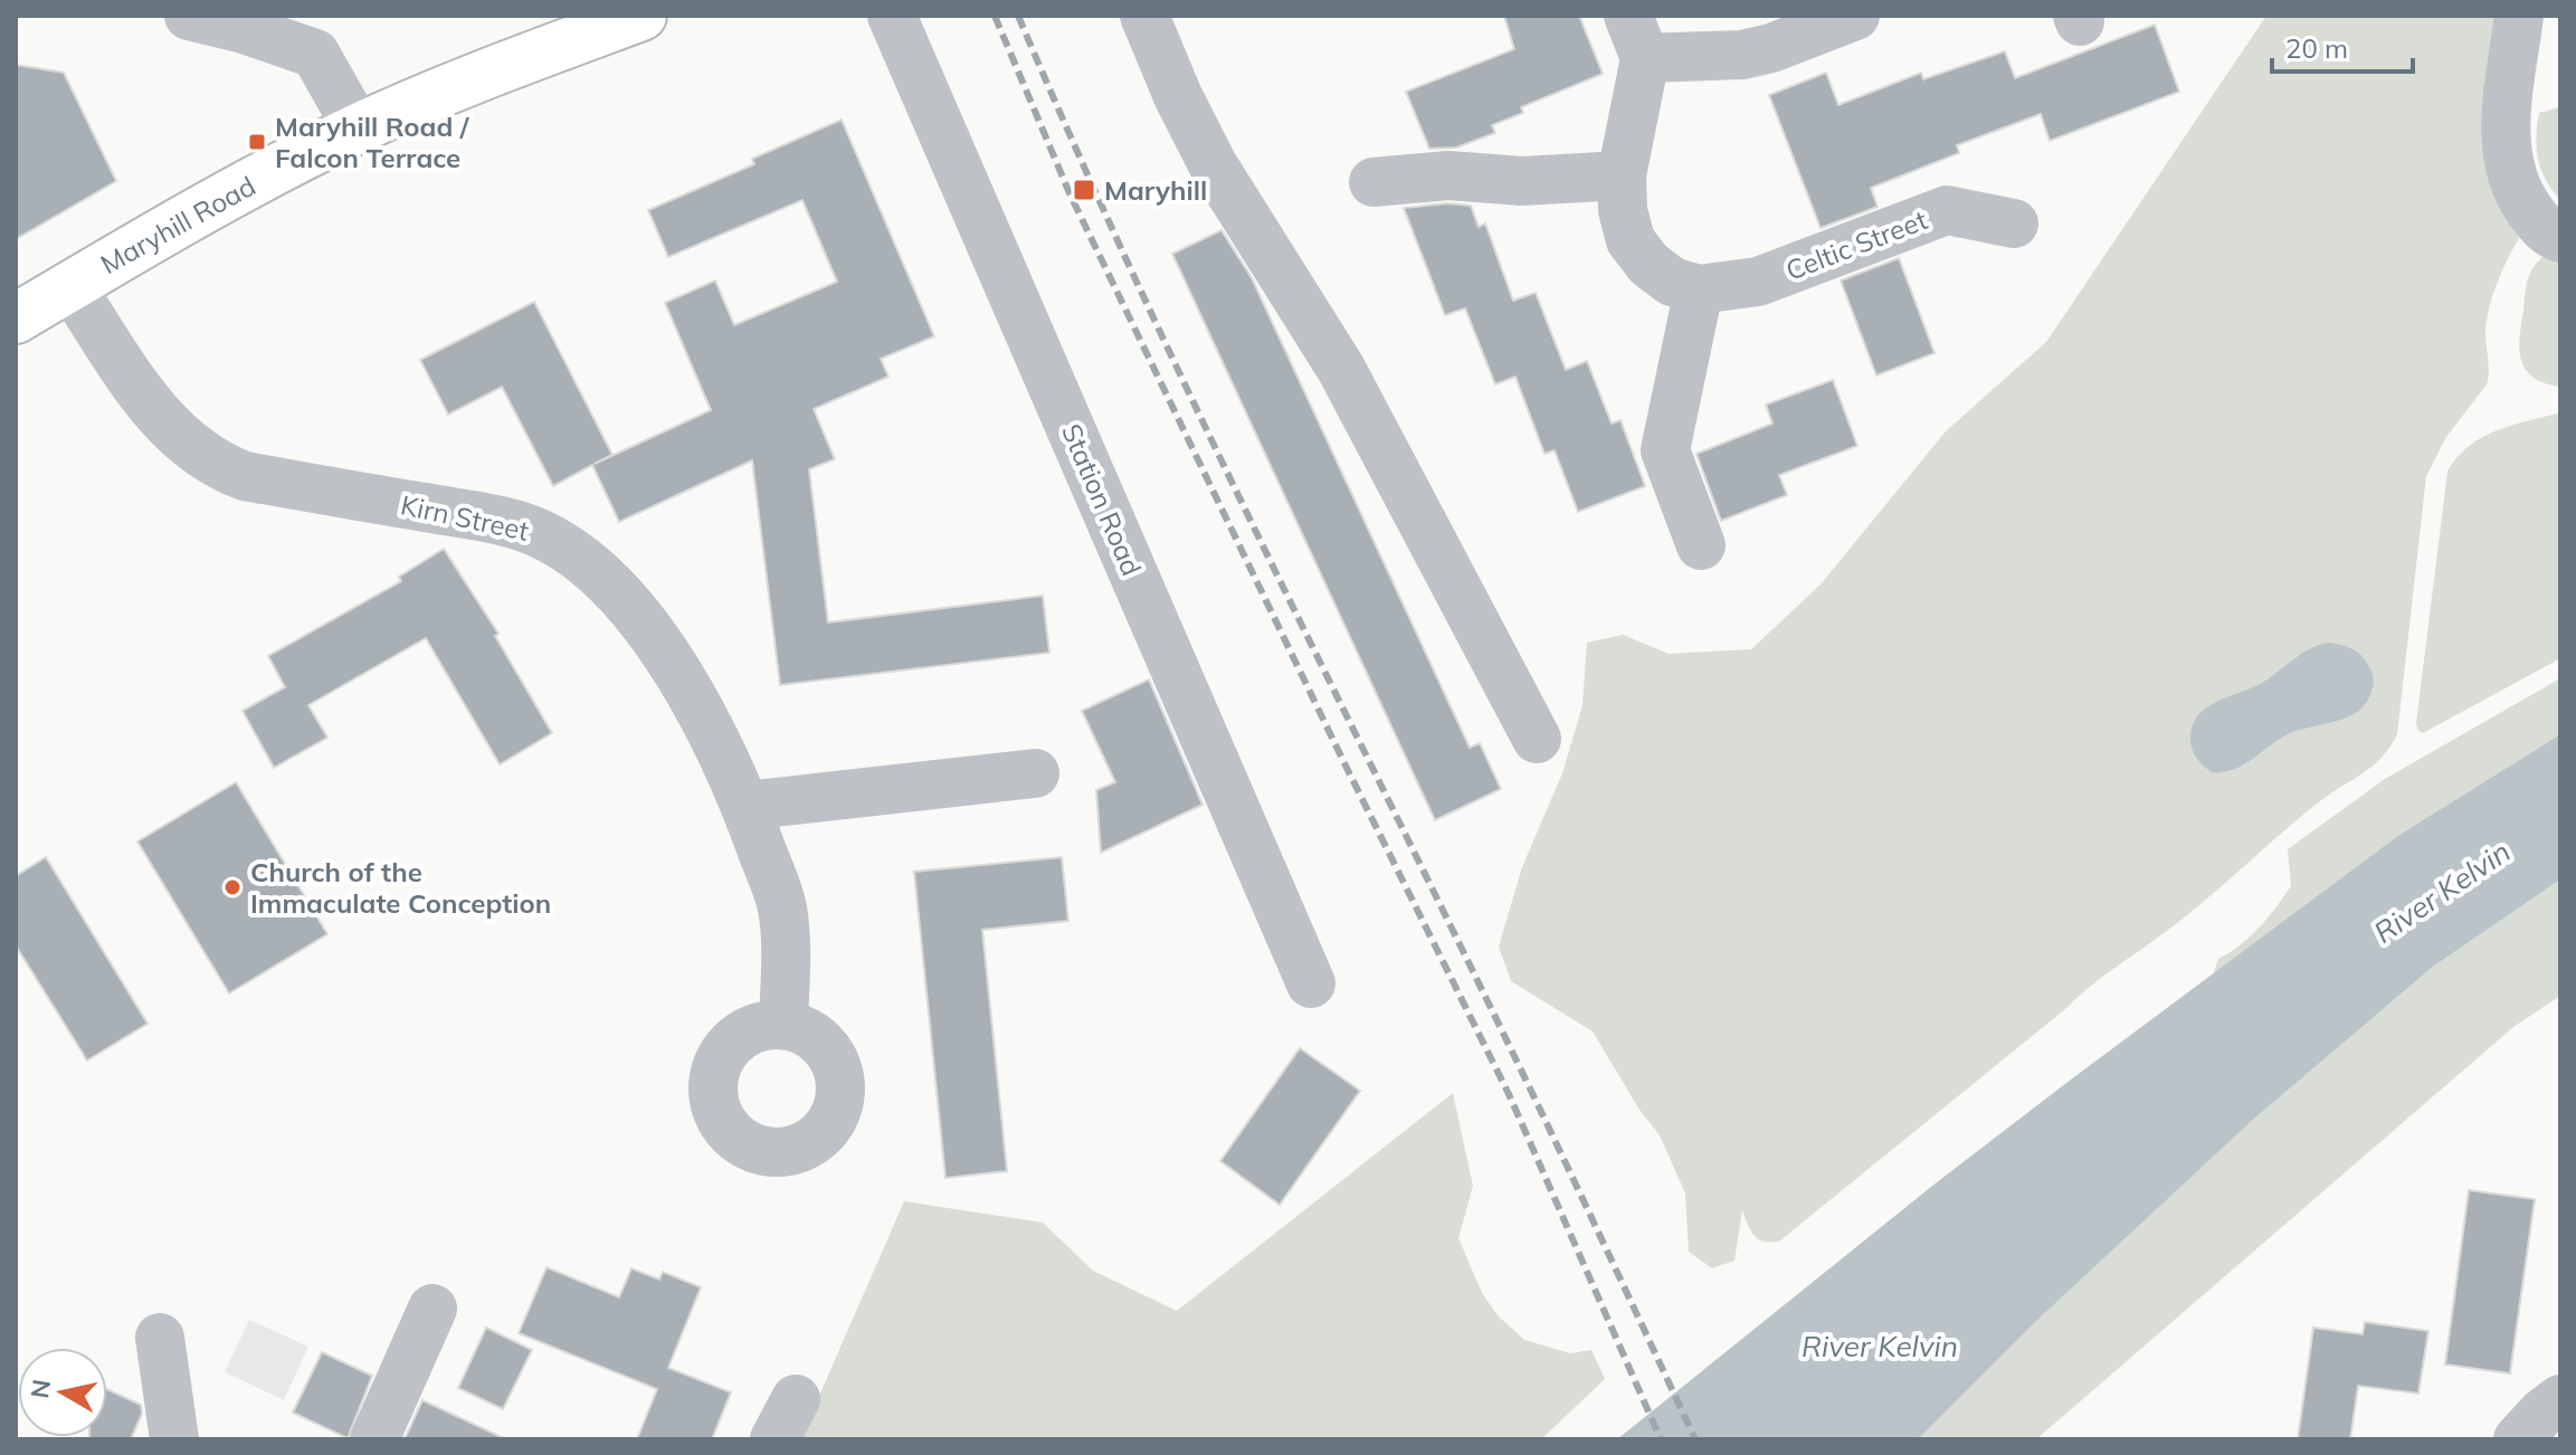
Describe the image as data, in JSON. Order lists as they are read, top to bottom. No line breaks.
{"streets":{"main road":["Maryhill Road"],"street":["Celtic Street","Station Road","Kirn Street"]},"crossings":[["Maryhill Road","Kirn Street"]],"water":["River Kelvin"],"places":{"transit":["Maryhill Road / Falcon Terrace","Maryhill"],"other":["Church of the Immaculate Conception"]},"scale_bar":"20 m","north":"left"}
